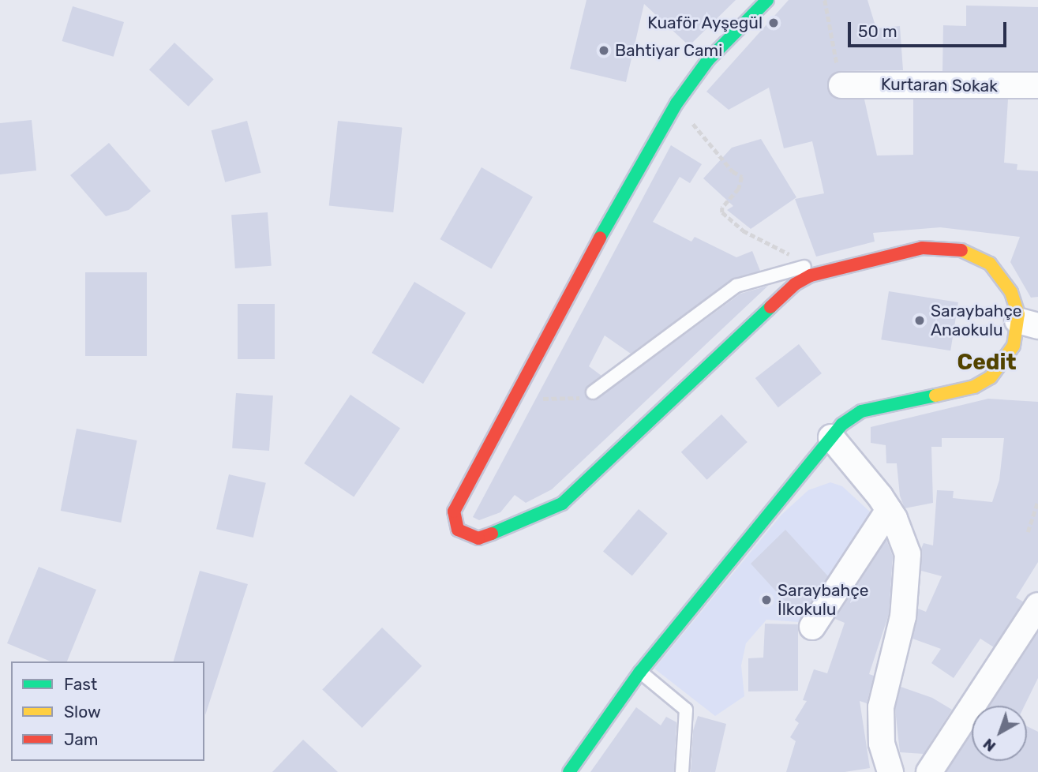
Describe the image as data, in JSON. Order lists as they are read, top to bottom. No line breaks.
{"streets":{"street":["Kurtaran Sokak"]},"districts":["Cedit"],"places":["Kuaför Ayşegül","Bahtiyar Cami","Saraybahçe Anaokulu","Saraybahçe İlkokulu"],"legend":["Fast","Slow","Jam"],"scale_bar":"50 m","north":"bottom left"}
